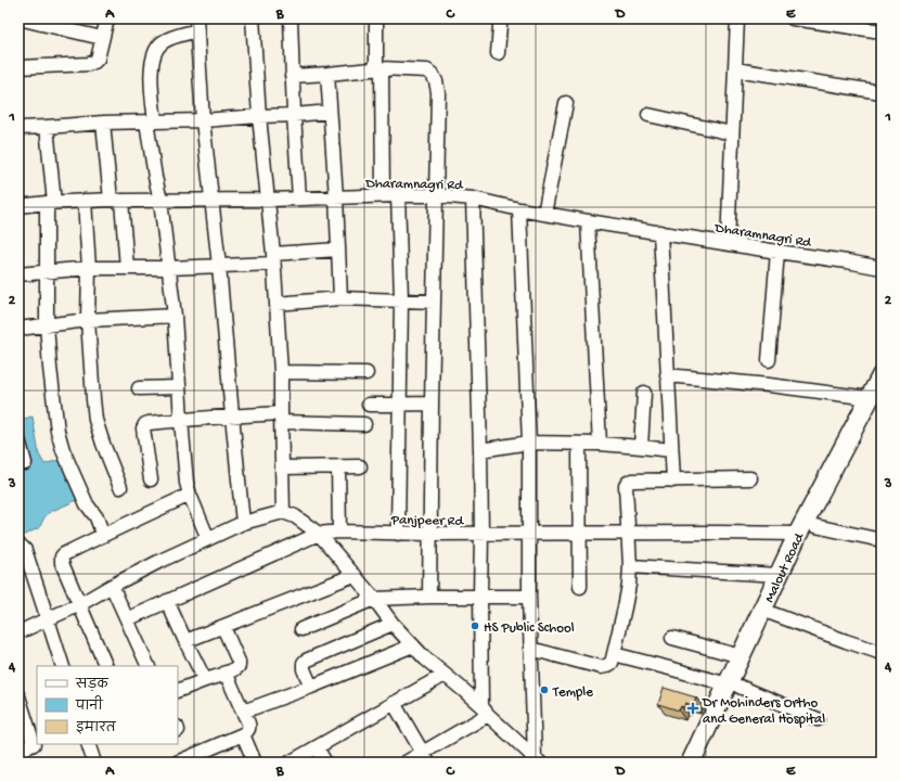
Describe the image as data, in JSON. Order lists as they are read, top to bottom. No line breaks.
{"streets":{"highway":["Malout Road"],"street":["Dharamnagri Rd","Panjpeer Rd"]},"crossings":[["Panjpeer Rd","Malout Road"]],"places":{"other":["HS Public School","Temple"],"health":["Dr Mohinders Ortho and General Hospital"]},"legend":["सड़क","पानी","इमारत"],"grid":{"columns":["A","B","C","D","E"],"rows":["1","2","3","4"]}}
